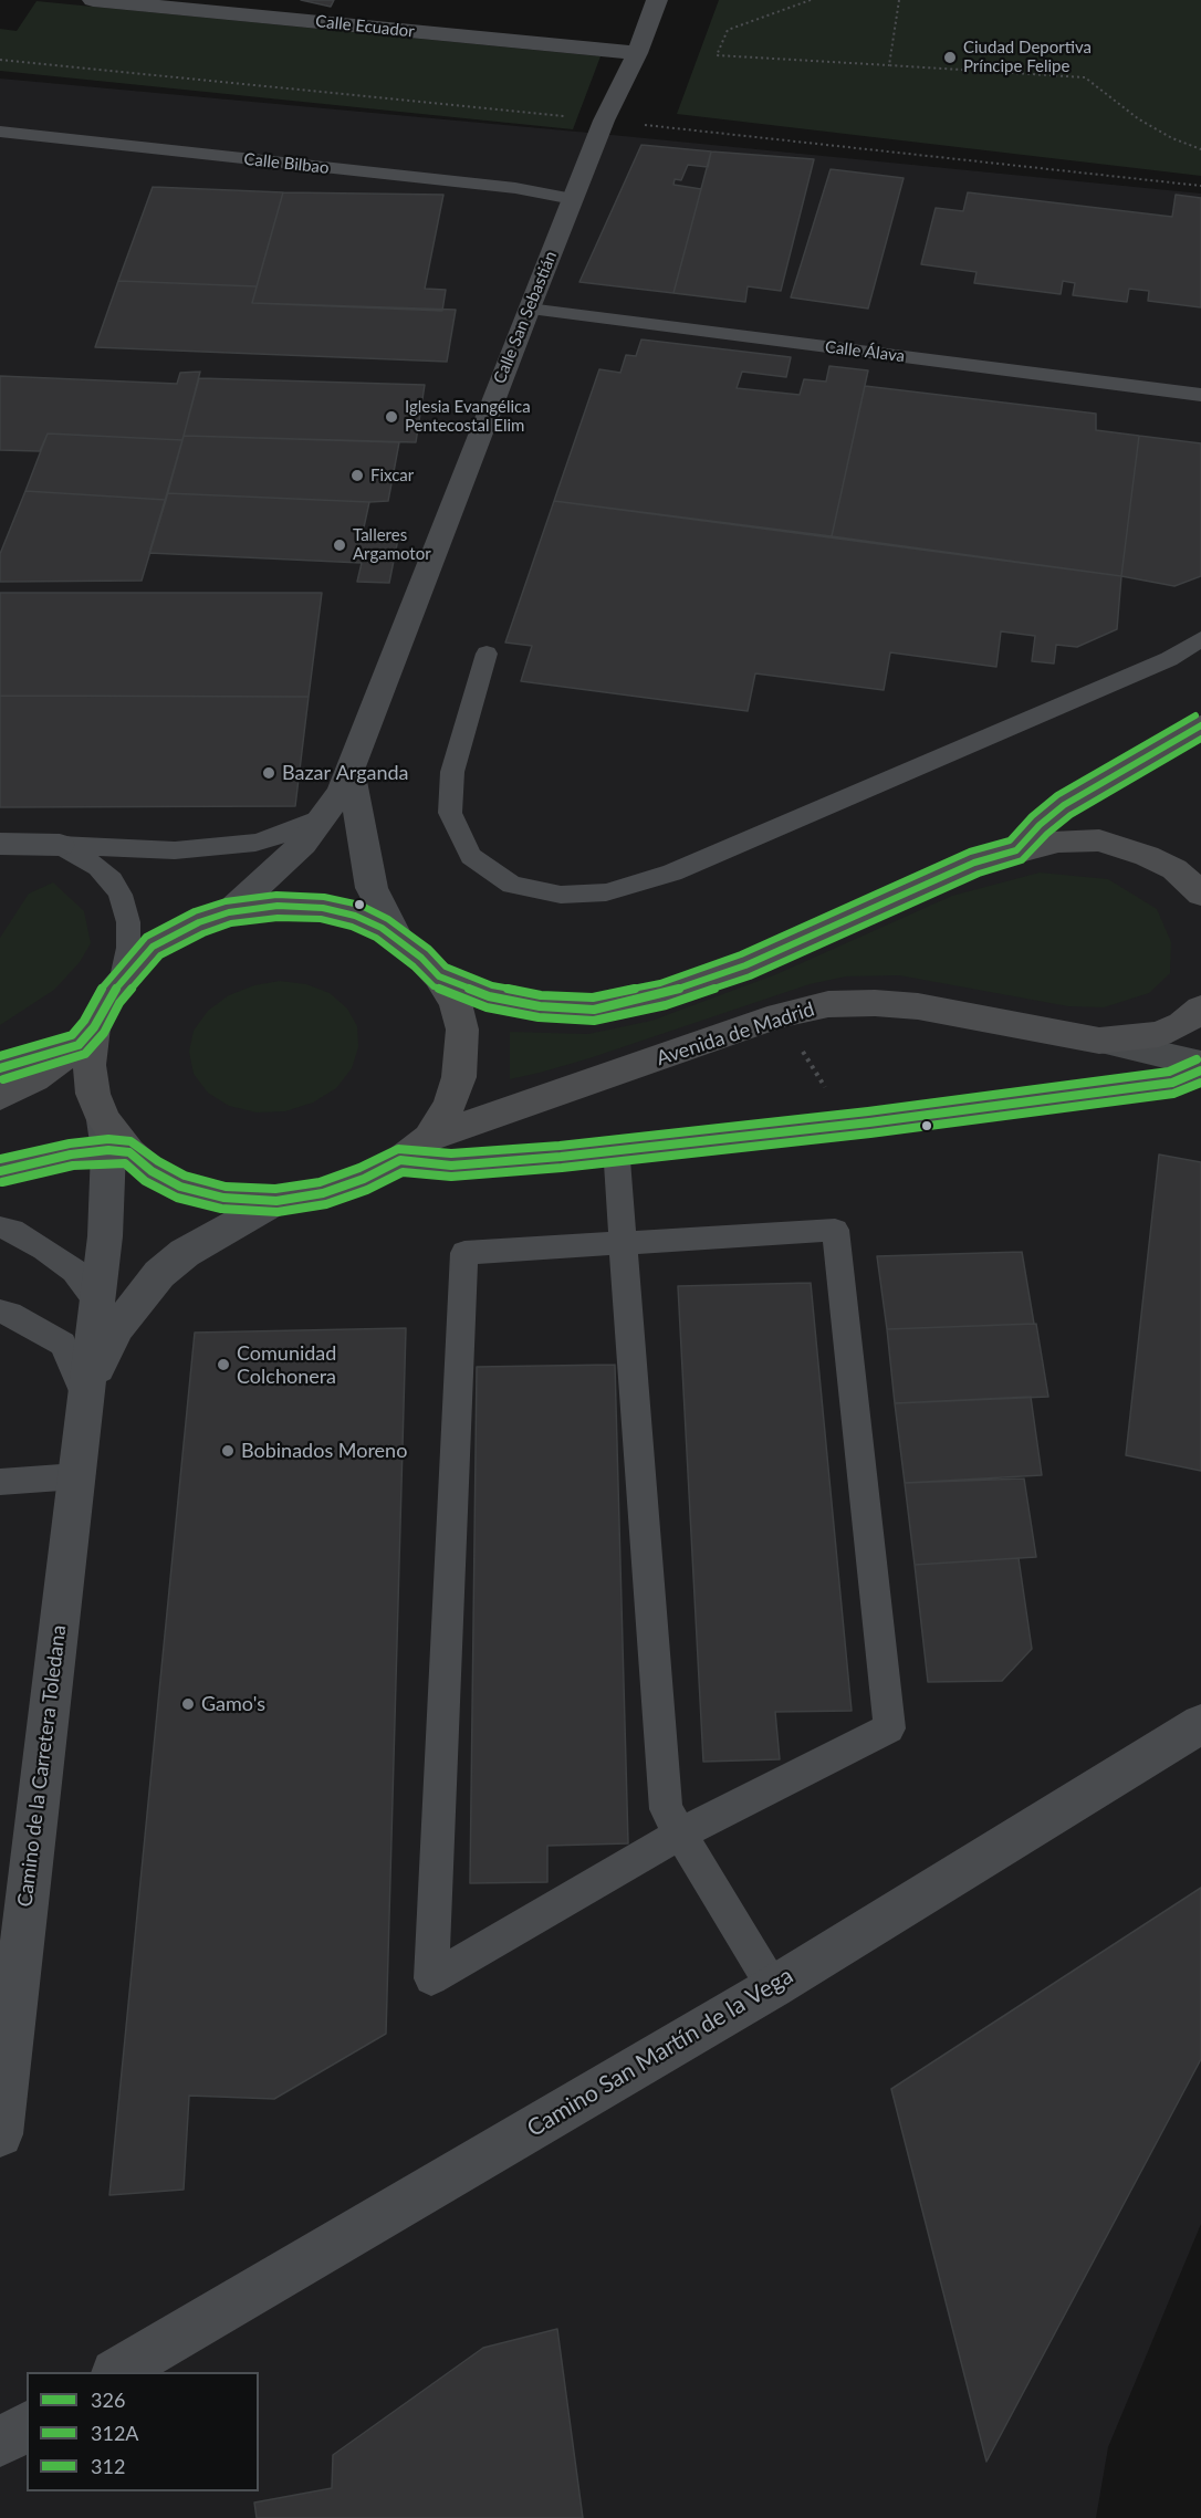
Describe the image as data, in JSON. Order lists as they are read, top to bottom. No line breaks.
{"streets":{"highway":["Avenida de Madrid"],"street":["Calle Ecuador","Calle San Sebastián","Camino de la Carretera Toledana","Camino San Martín de la Vega"],"lane":["Calle Bilbao","Calle Álava"]},"crossings":[["Calle Ecuador","Calle San Sebastián"],["Calle Bilbao","Calle San Sebastián"],["Calle San Sebastián","Calle Álava"]],"places":["Ciudad Deportiva Príncipe Felipe","Iglesia Evangélica Pentecostal Elim","Fixcar","Talleres Argamotor","Bazar Arganda","Comunidad Colchonera","Bobinados Moreno","Gamo's"],"lines":["transit line 312","transit line 326","transit line 312A"],"legend":["326","312A","312"]}
